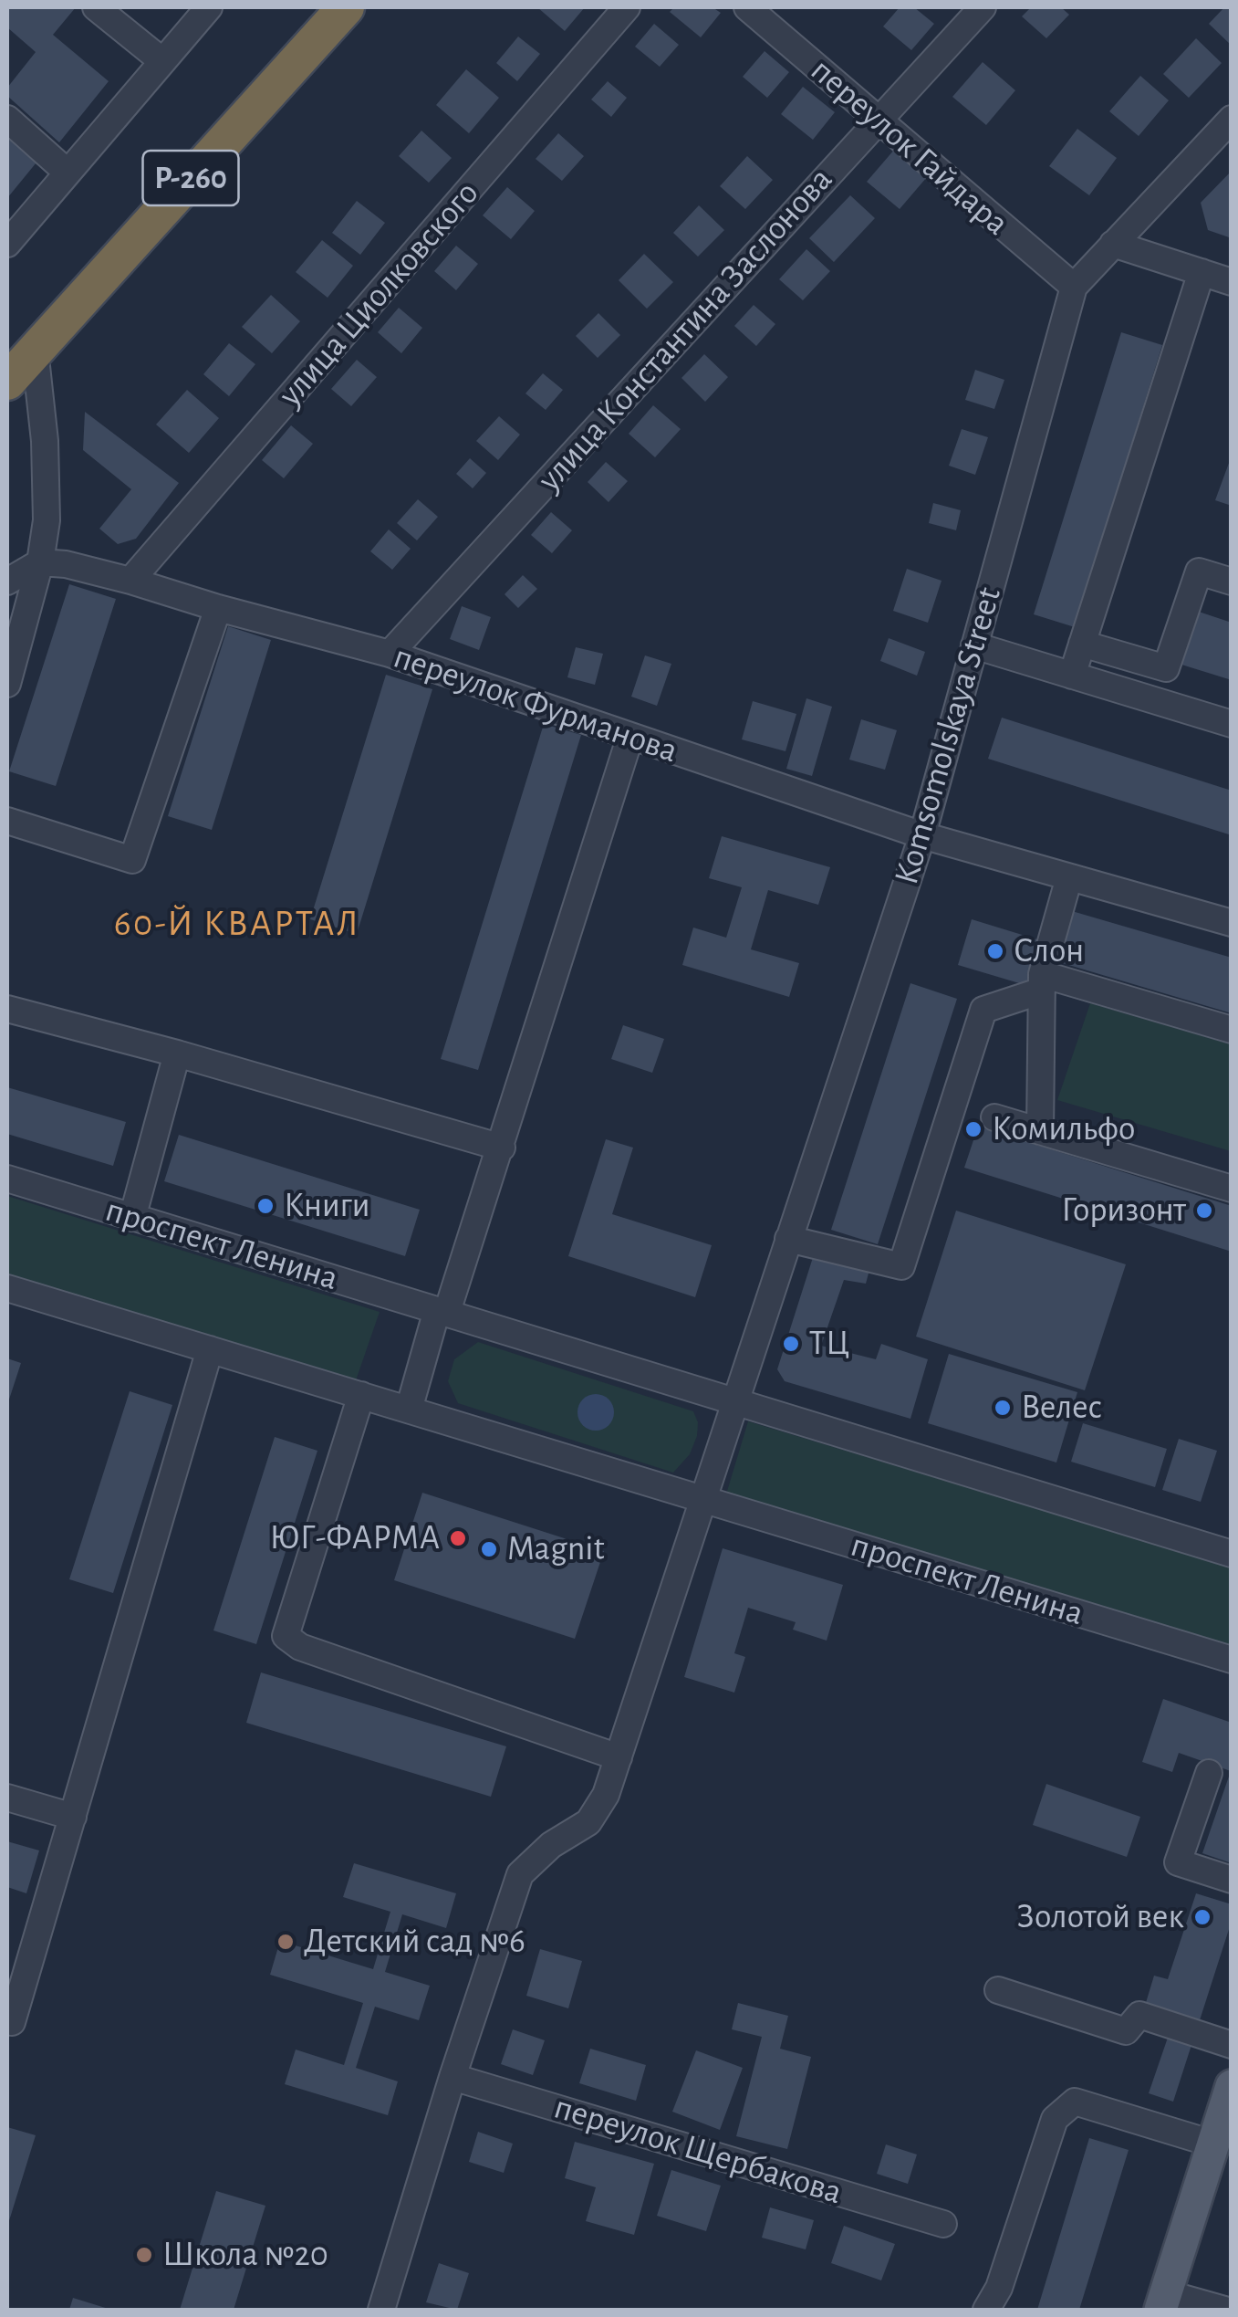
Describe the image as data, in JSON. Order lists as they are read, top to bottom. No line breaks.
{"streets":{"highway":["Р-260"],"street":["переулок Гайдара","улица Циолковского","улица Константина Заслонова","переулок Фурманова","Komsomolskaya Street","проспект Ленина","переулок Щербакова"]},"crossings":[["переулок Гайдара","улица Константина Заслонова"],["переулок Гайдара","Komsomolskaya Street"],["улица Циолковского","переулок Фурманова"],["улица Константина Заслонова","переулок Фурманова"],["переулок Фурманова","Komsomolskaya Street"],["Komsomolskaya Street","проспект Ленина"]],"districts":["60-Й КВАРТАЛ"],"places":["Слон","Комильфо","Книги","Горизонт","ТЦ","Велес","ЮГ-ФАРМА","Magnit","Золотой век","Детский сад №6","Школа №20"]}
